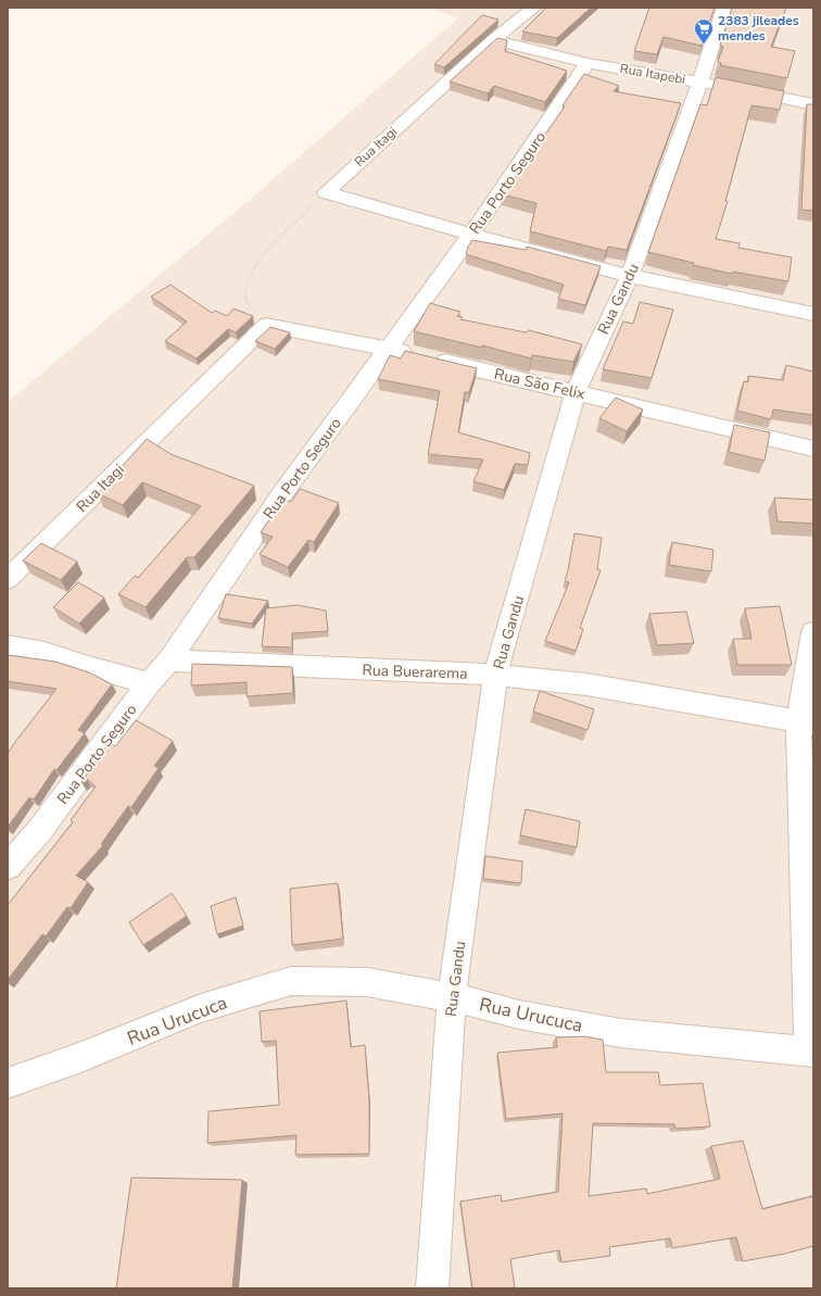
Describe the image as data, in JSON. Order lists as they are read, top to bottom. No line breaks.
{"streets":{"street":["Rua Itapebi","Rua Itagi","Rua Porto Seguro","Rua Gandu","Rua São Felix","Rua Buerarema","Rua Urucuca"]},"crossings":[["Rua Itapebi","Rua Itagi"],["Rua Itapebi","Rua Porto Seguro"],["Rua Itapebi","Rua Gandu"],["Rua Itagi","Rua São Felix"],["Rua Porto Seguro","Rua São Felix"],["Rua Porto Seguro","Rua Buerarema"],["Rua Gandu","Rua São Felix"],["Rua Gandu","Rua Buerarema"],["Rua Gandu","Rua Urucuca"]],"places":{"supermarket":["2383 jileades mendes"]}}
